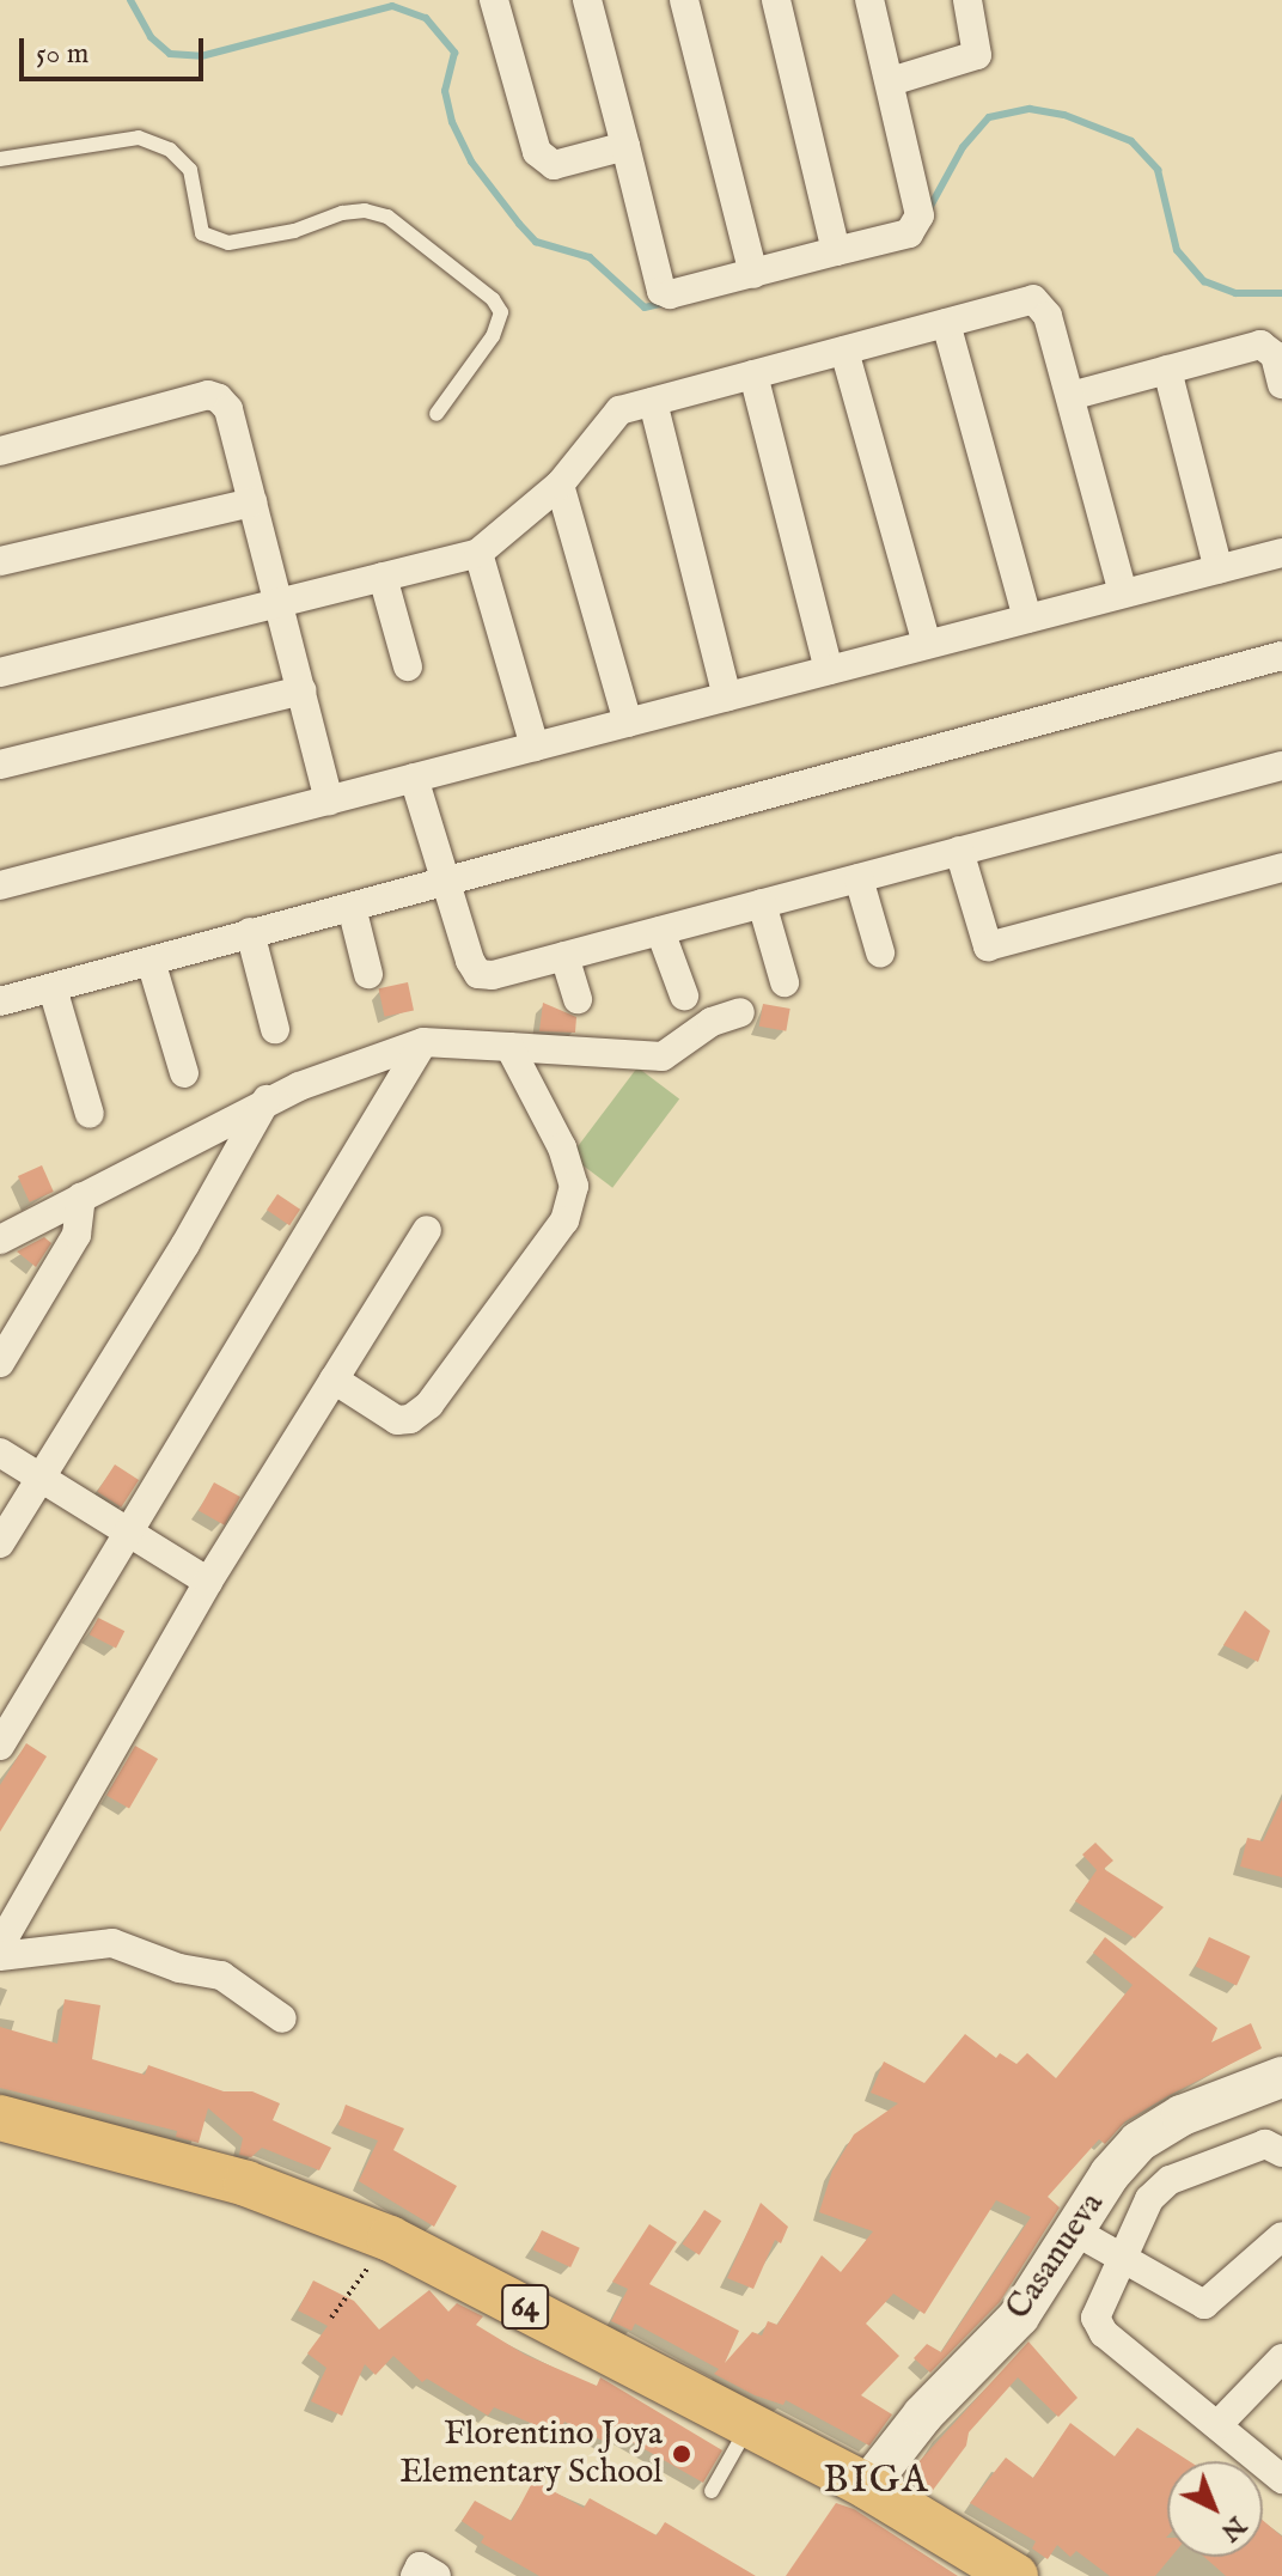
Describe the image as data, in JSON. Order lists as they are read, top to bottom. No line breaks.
{"streets":{"main road":["64"],"street":["Casanueva"]},"crossings":[["Casanueva","64"]],"districts":["BIGA"],"places":["Florentino Joya Elementary School"],"scale_bar":"50 m","north":"bottom right"}
